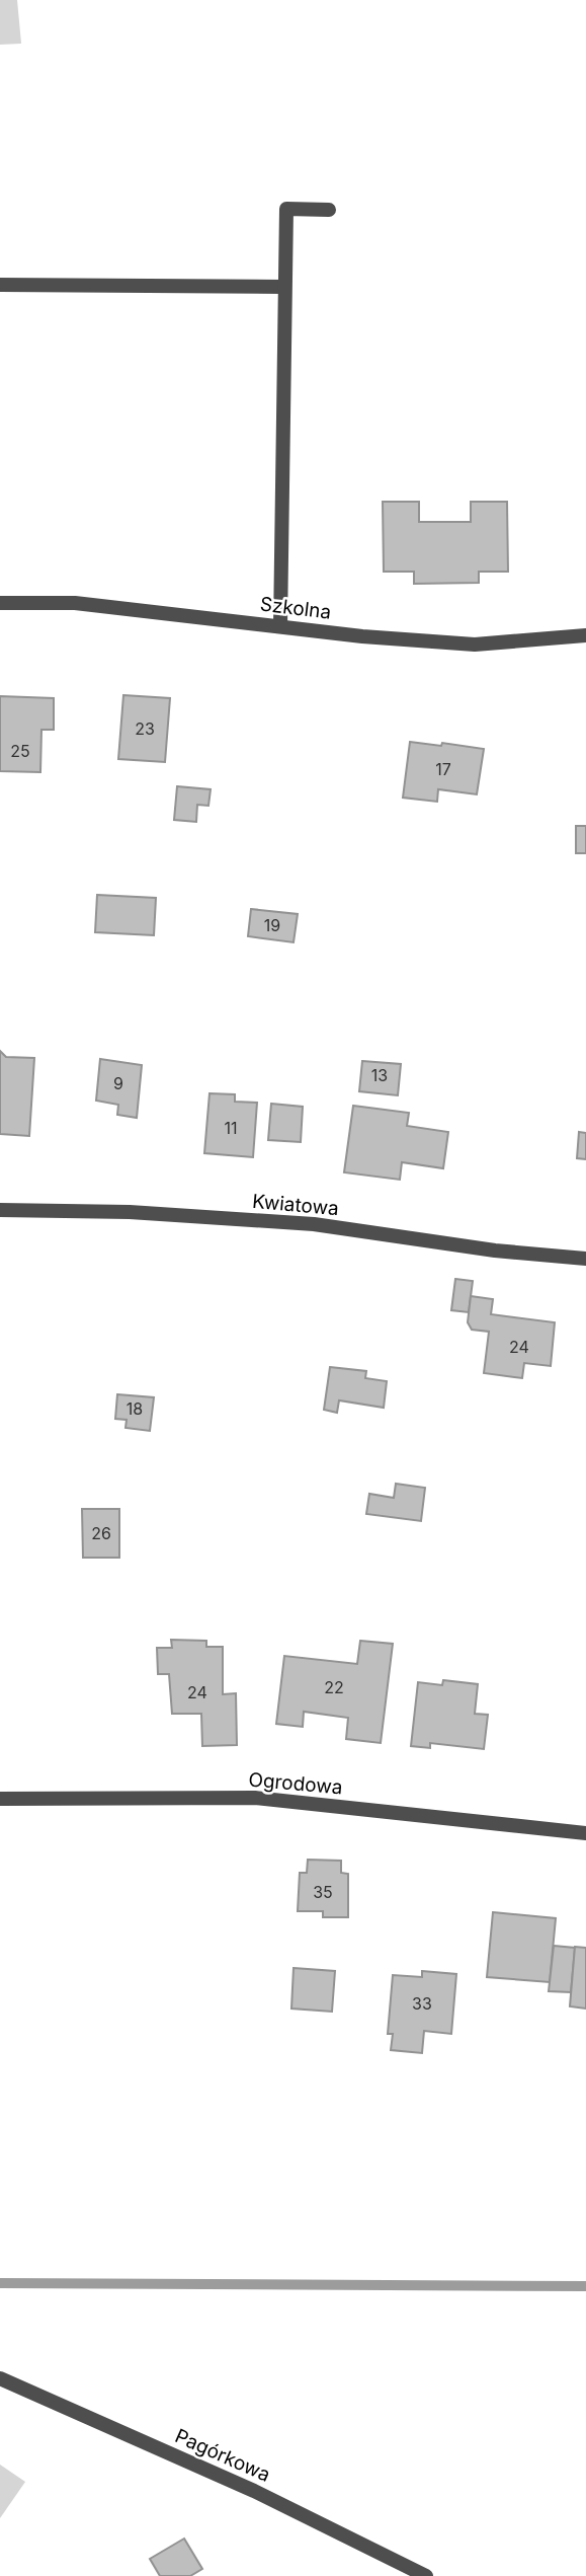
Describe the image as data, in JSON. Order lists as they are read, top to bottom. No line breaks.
{"streets":{"street":["Szkolna","Kwiatowa","Ogrodowa","Pagórkowa"]},"house_numbers":["23","25","17","19","13","9","11","24","18","26","22","24","35","33"]}
